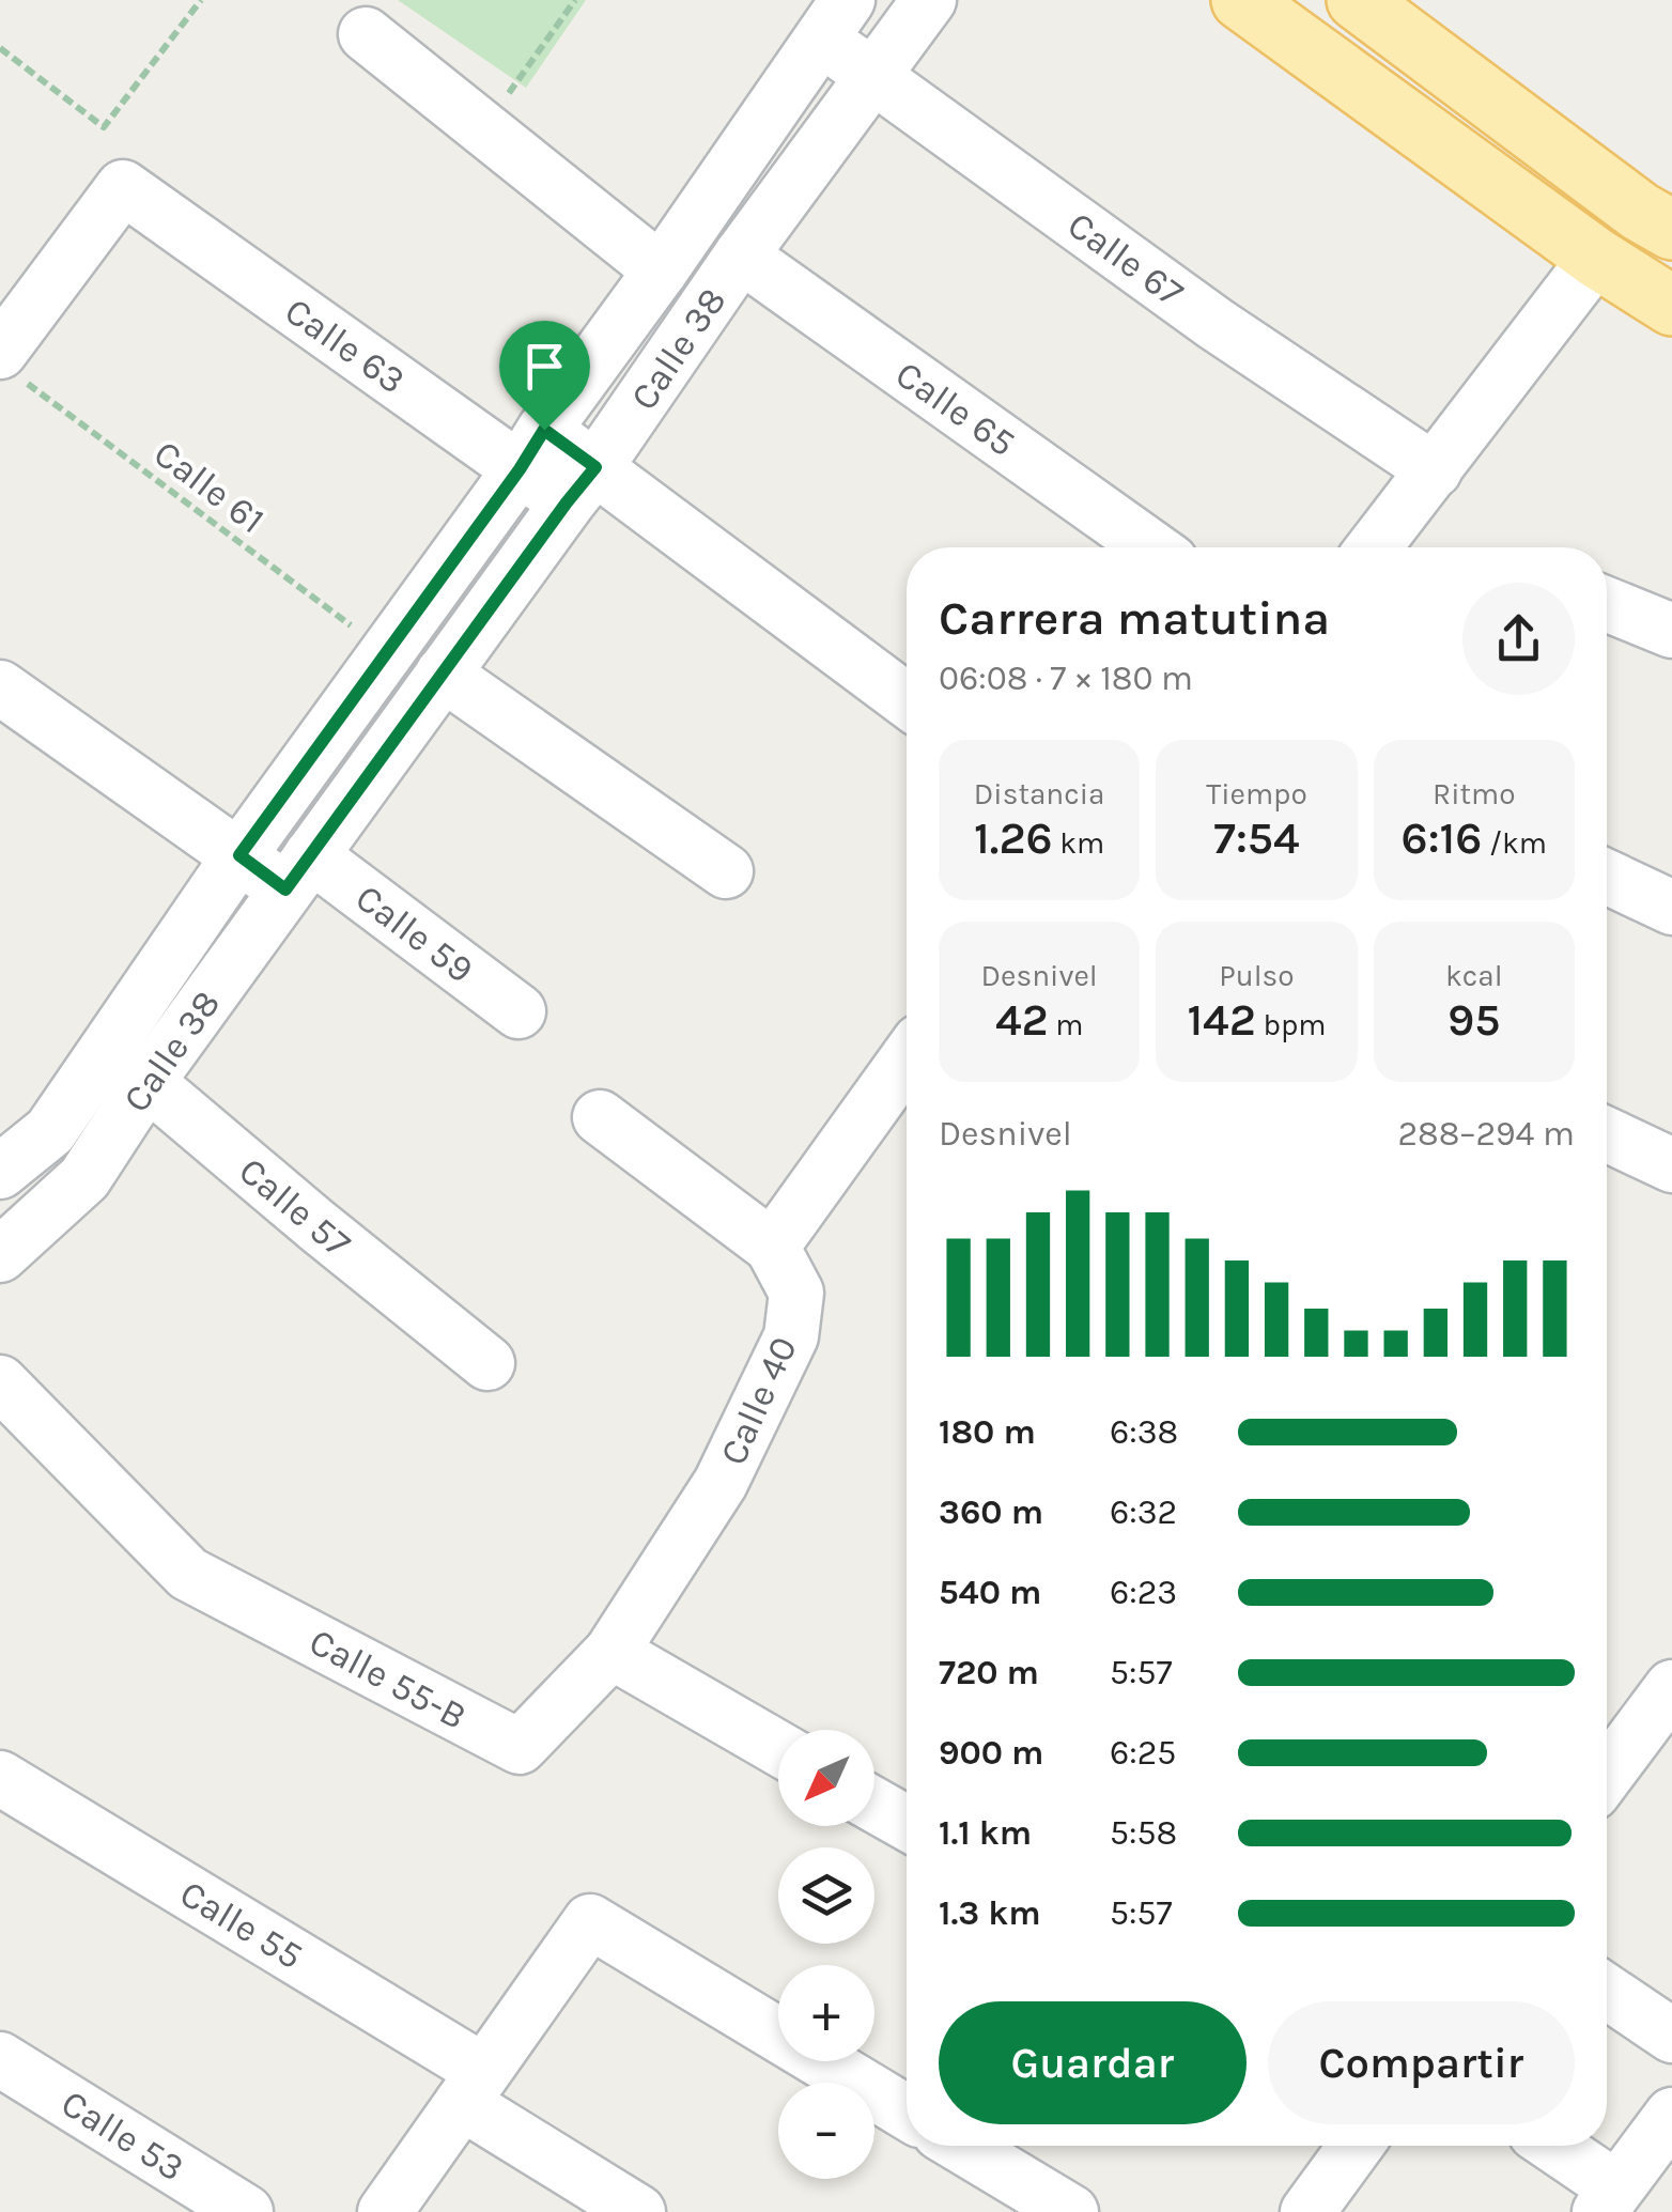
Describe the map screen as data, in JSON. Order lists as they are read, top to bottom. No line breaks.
{"streets":{"street":["Calle 67","Calle 63","Calle 38","Calle 65","Calle 59","Calle 57","Calle 40","Calle 55-B","Calle 55","Calle 53"],"path":["Calle 61"]},"crossings":[["Calle 67","Calle 38"],["Calle 63","Calle 38"],["Calle 63","Calle 61"],["Calle 38","Calle 65"],["Calle 38","Calle 61"],["Calle 38","Calle 59"],["Calle 38","Calle 57"],["Calle 40","Calle 55-B"]],"north":"bottom left","page":{"heading":["Carrera matutina","06:08 · 7 × 180 m"],"stats":[["Distancia","1.26 km"],["Tiempo","7:54"],["Ritmo","6:16 /km"],["Desnivel","42 m"],["Pulso","142 bpm"],["kcal","95"]],"chart":["Desnivel","288–294 m"],"list":[{"name":"180 m","note":"6:38"},{"name":"360 m","note":"6:32"},{"name":"540 m","note":"6:23"},{"name":"720 m","note":"5:57"},{"name":"900 m","note":"6:25"},{"name":"1.1 km","note":"5:58"},{"name":"1.3 km","note":"5:57"}],"map_buttons":["+","−"],"buttons":["Guardar","Compartir"]}}
